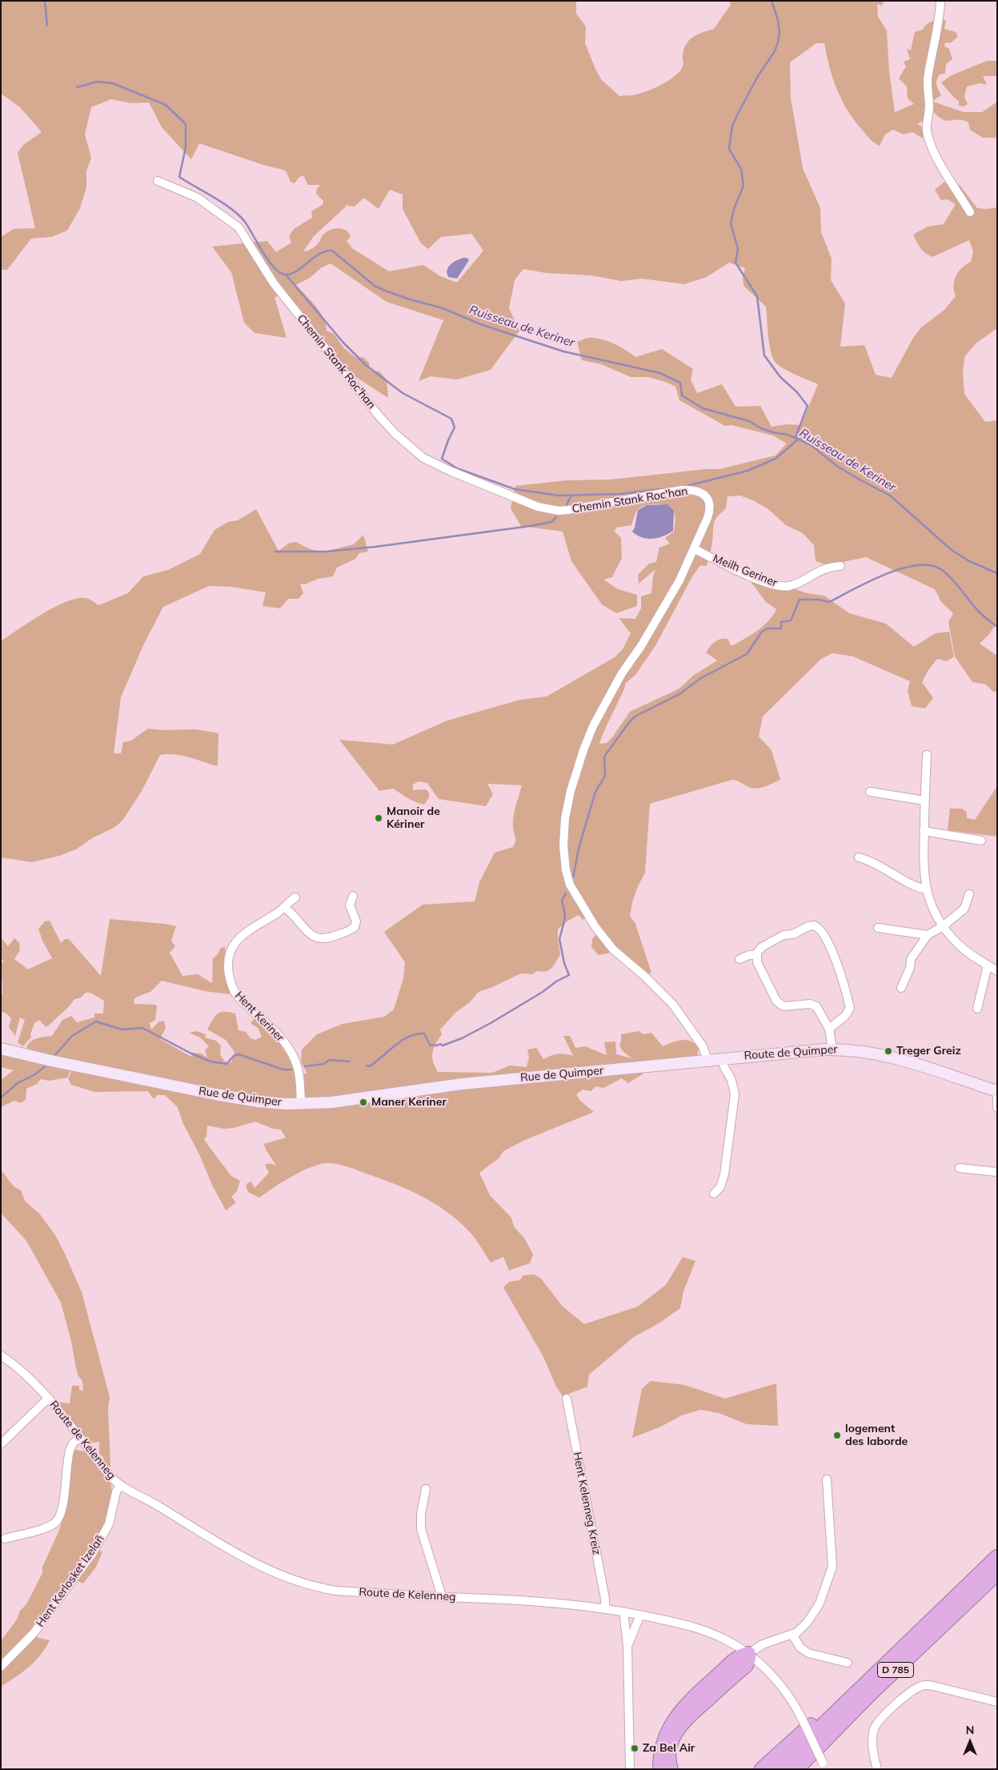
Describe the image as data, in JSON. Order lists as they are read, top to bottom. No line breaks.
{"streets":{"highway":["D 785"],"main road":["Route de Quimper","Rue de Quimper"],"street":["Chemin Stank Roc'han","Meilh Geriner","Hent Keriner","Route de Kelenneg","Hent Kelenneg Kreiz","Hent Kerlosket Izelañ"]},"crossings":[["Chemin Stank Roc'han","Meilh Geriner"],["Chemin Stank Roc'han","Rue de Quimper"],["Hent Keriner","Rue de Quimper"],["Route de Quimper","Rue de Quimper"],["Route de Kelenneg","Hent Kelenneg Kreiz"],["Route de Kelenneg","Hent Kerlosket Izelañ"]],"water":["Ruisseau de Keriner"],"places":["Manoir de Kériner","Treger Greiz","Maner Keriner","logement des laborde","Za Bel Air"],"north":"top"}
